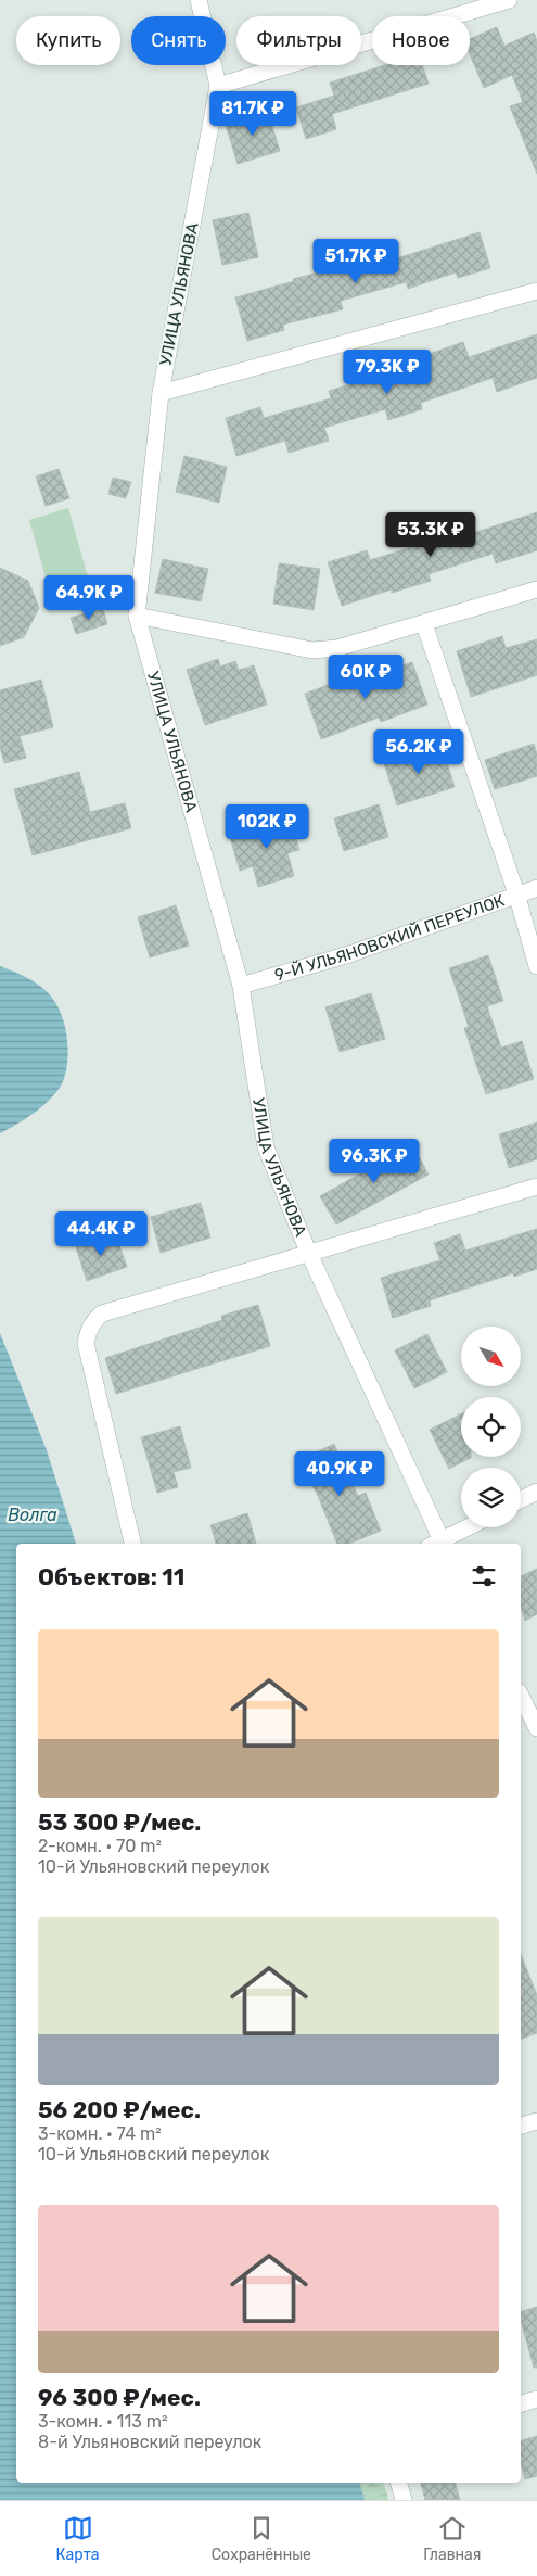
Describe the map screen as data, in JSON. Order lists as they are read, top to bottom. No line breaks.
{"streets":{"street":["УЛИЦА УЛЬЯНОВА","9-Й УЛЬЯНОВСКИЙ ПЕРЕУЛОК"]},"crossings":[["УЛИЦА УЛЬЯНОВА","9-Й УЛЬЯНОВСКИЙ ПЕРЕУЛОК"]],"water":["Волга"],"north":"bottom right","page":{"chip":["Купить","Снять","Фильтры","Новое"],"price":["81.7K ₽","51.7K ₽","79.3K ₽","53.3K ₽","64.9K ₽","60K ₽","56.2K ₽","102K ₽","96.3K ₽","44.4K ₽","40.9K ₽"],"heading":"Объектов: 11","list":[{"name":"53 300 ₽/мес.","note":"2-комн. · 70 m² · 10-й Ульяновский переулок"},{"name":"56 200 ₽/мес.","note":"3-комн. · 74 m² · 10-й Ульяновский переулок"},{"name":"96 300 ₽/мес.","note":"3-комн. · 113 m² · 8-й Ульяновский переулок"}],"tabs":["Карта","Сохранённые","Главная"]}}
